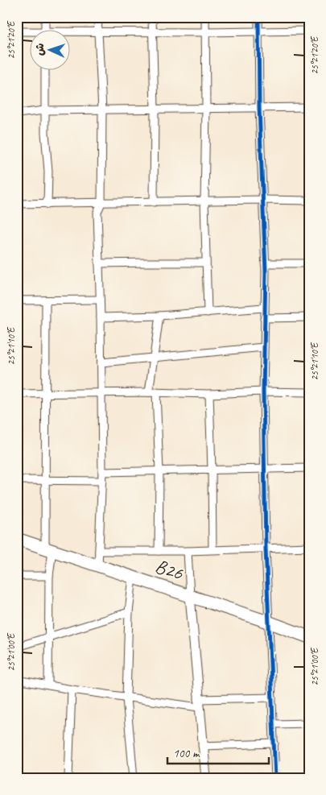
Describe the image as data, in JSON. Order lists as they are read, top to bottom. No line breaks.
{"streets":{"highway":["B26"]},"scale_bar":"100 m","north":"left","coordinates":["25°21'20\"E","25°21'10\"E","25°21'00\"E"]}
